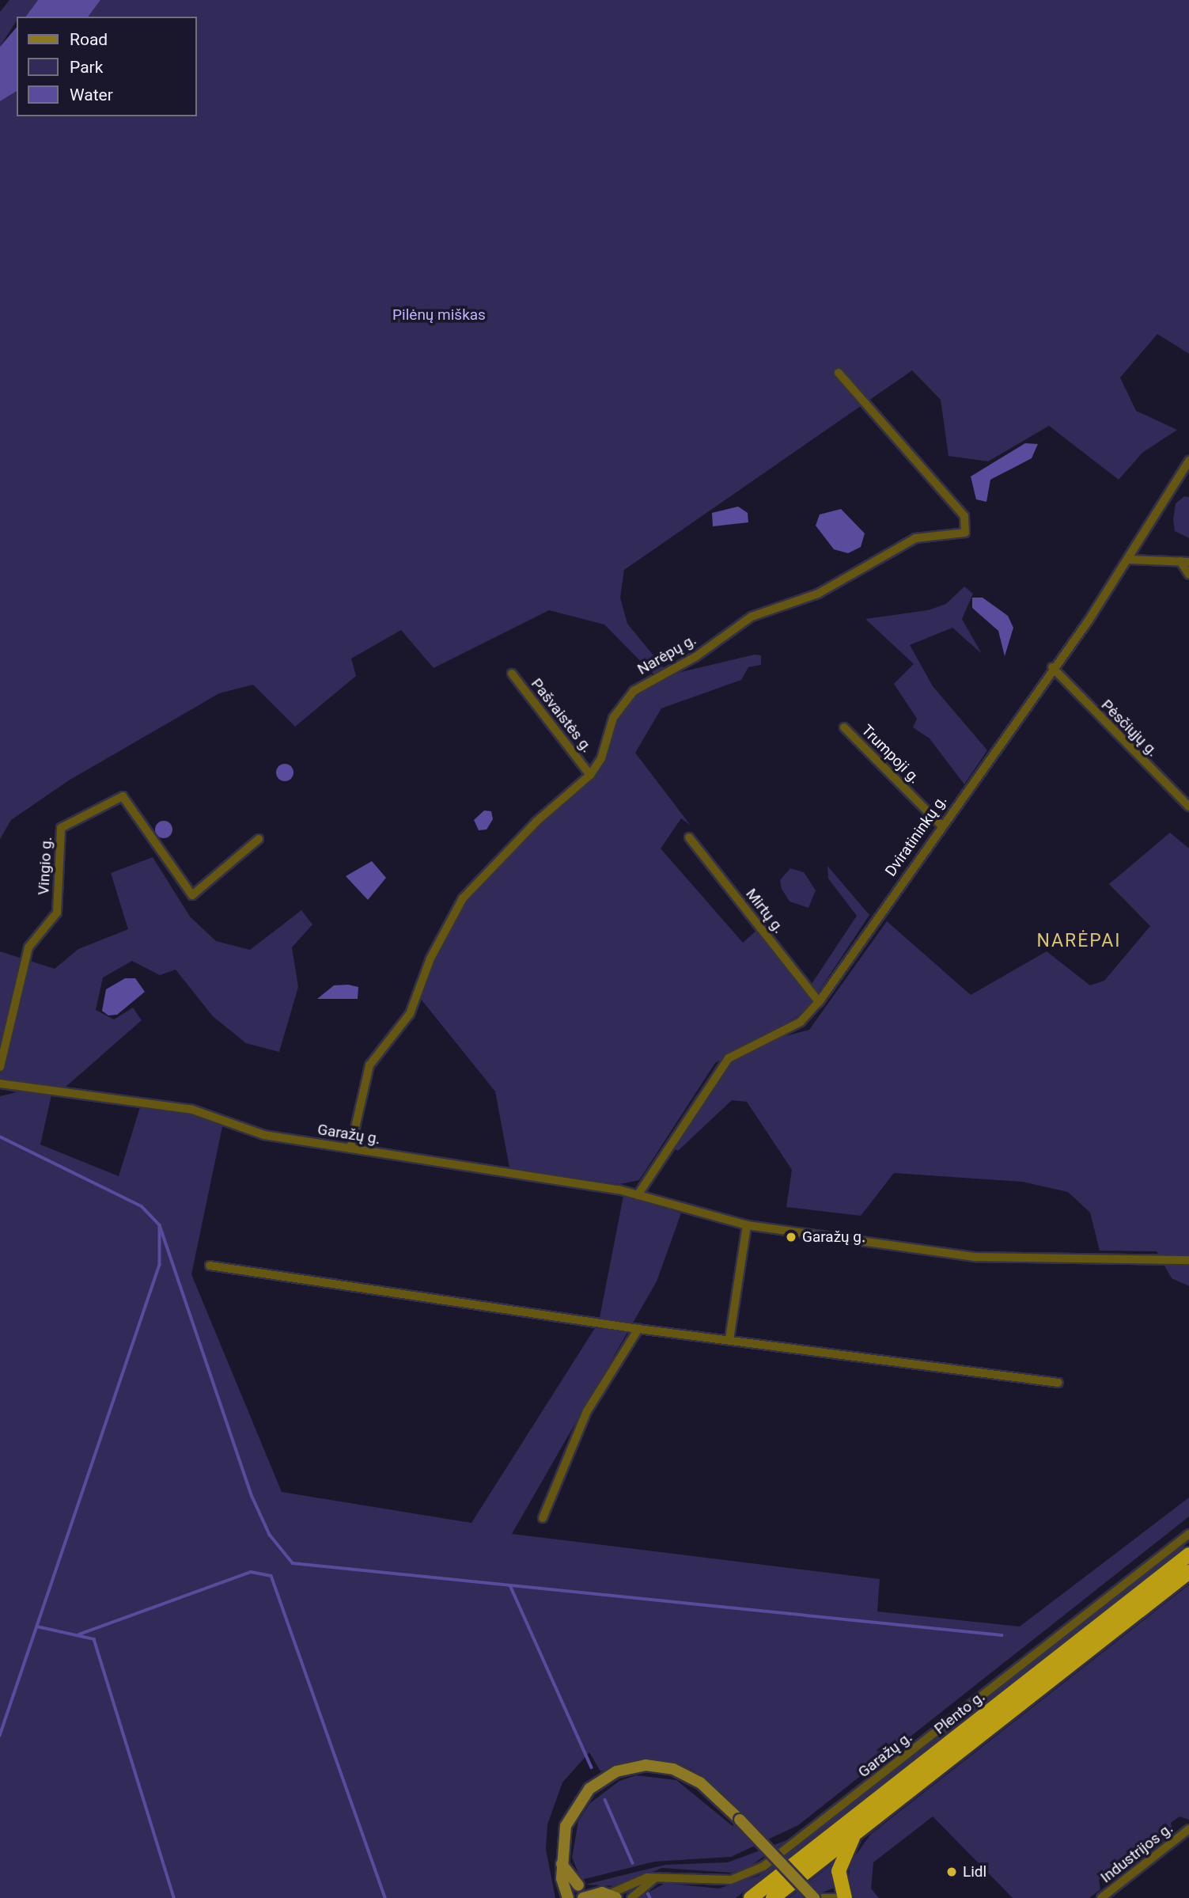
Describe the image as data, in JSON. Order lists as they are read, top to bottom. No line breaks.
{"streets":{"highway":["Plento g."],"street":["Narėpų g.","Pašvaistės g.","Pėsčiųjų g.","Trumpoji g.","Dviratininkų g.","Vingio g.","Mirtų g.","Garažų g.","Industrijos g."]},"crossings":[["Narėpų g.","Pašvaistės g."],["Narėpų g.","Garažų g."],["Pėsčiųjų g.","Dviratininkų g."],["Trumpoji g.","Dviratininkų g."],["Dviratininkų g.","Mirtų g."],["Dviratininkų g.","Garažų g."]],"districts":["NARĖPAI"],"parks":["Pilėnų miškas"],"places":["Garažų g.","Lidl"],"legend":["Road","Park","Water"]}
